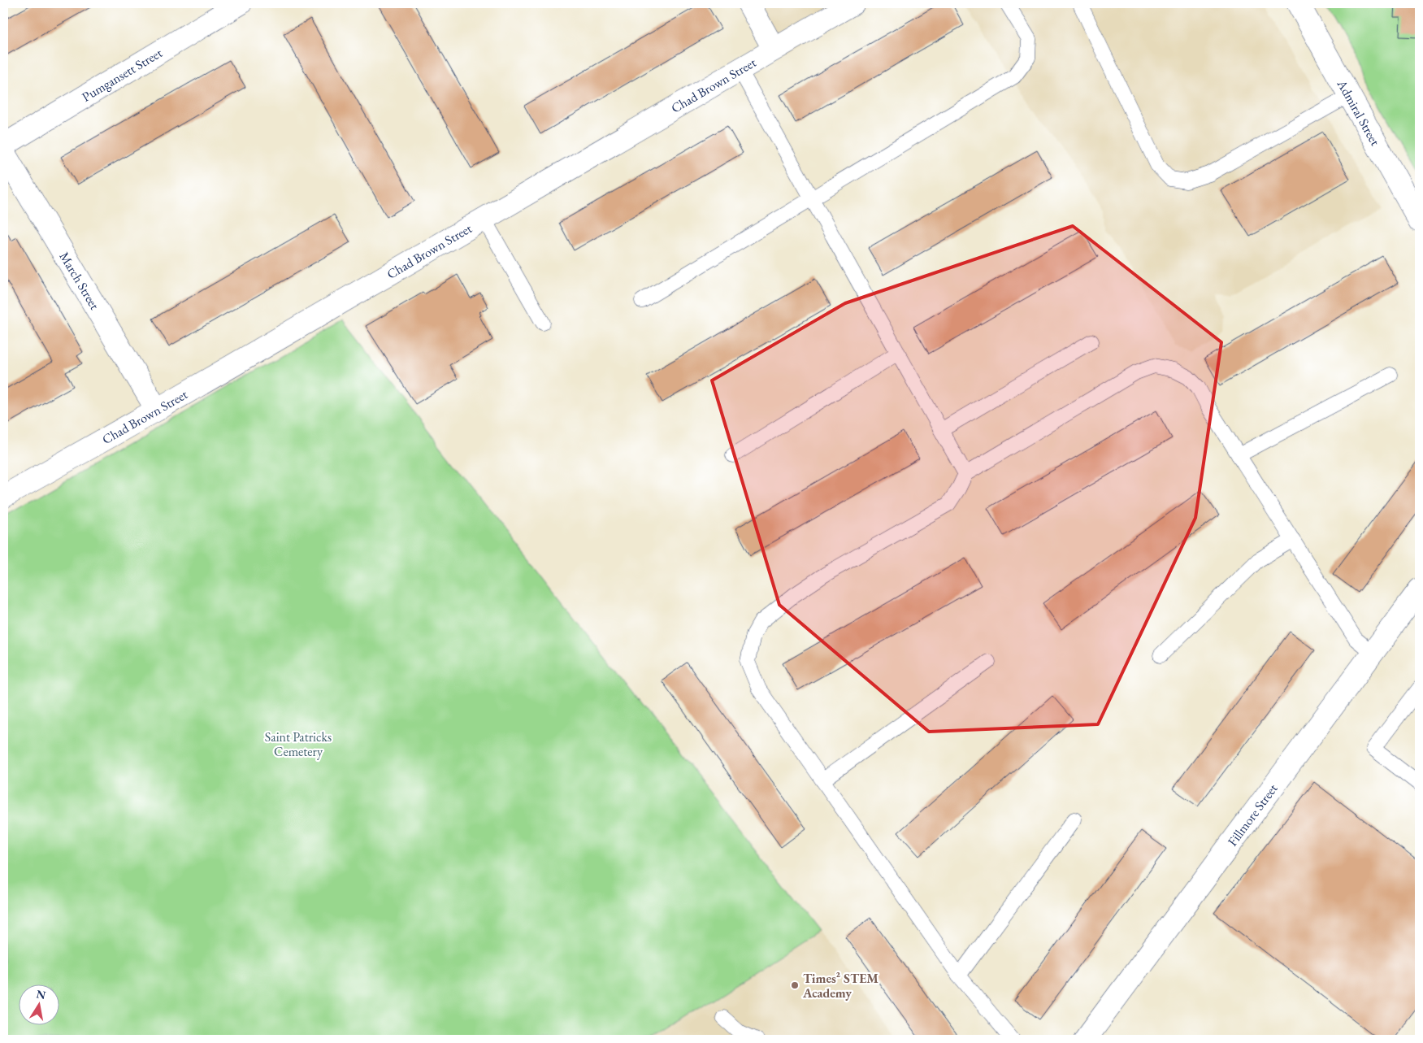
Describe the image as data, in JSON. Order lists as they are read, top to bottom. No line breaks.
{"streets":{"street":["Pumgansett Street","Chad Brown Street","Admiral Street","March Street","Fillmore Street"]},"crossings":[["Chad Brown Street","March Street"]],"parks":["Saint Patricks Cemetery"],"places":["Times² STEM Academy"],"north":"top"}
